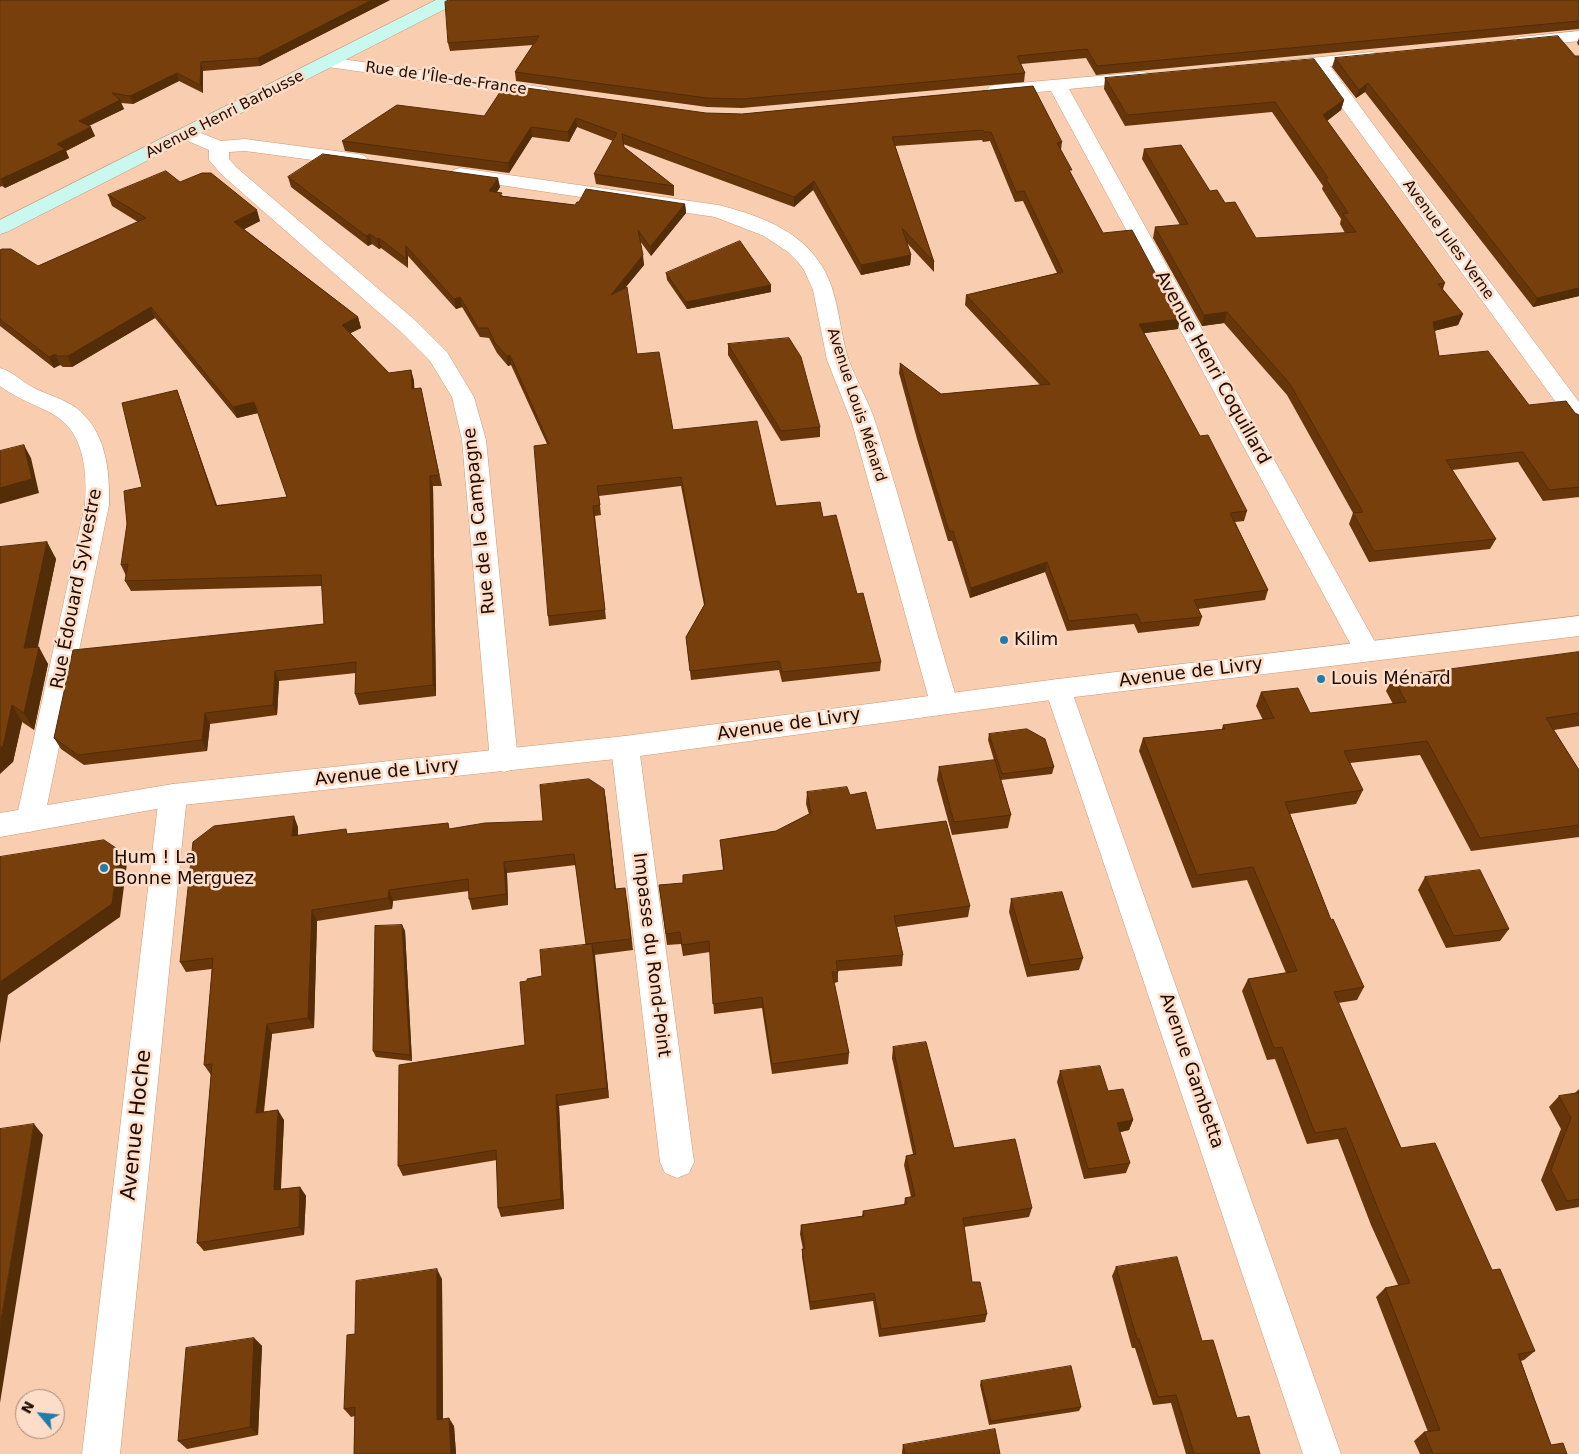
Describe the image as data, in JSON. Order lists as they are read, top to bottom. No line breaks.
{"streets":{"main road":["Avenue Henri Barbusse"],"street":["Rue de l'Île-de-France","Avenue Jules Verne","Avenue Henri Coquillard","Avenue Louis Ménard","Rue de la Campagne","Rue Édouard Sylvestre","Avenue de Livry","Impasse du Rond-Point","Avenue Gambetta","Avenue Hoche"]},"crossings":[["Rue de l'Île-de-France","Avenue Henri Barbusse"],["Avenue Henri Coquillard","Avenue de Livry"],["Avenue Louis Ménard","Avenue de Livry"],["Rue de la Campagne","Avenue de Livry"],["Rue Édouard Sylvestre","Avenue de Livry"],["Avenue de Livry","Impasse du Rond-Point"],["Avenue de Livry","Avenue Gambetta"],["Avenue de Livry","Avenue Hoche"]],"places":["Kilim","Louis Ménard","Hum ! La Bonne Merguez"],"north":"top left"}
